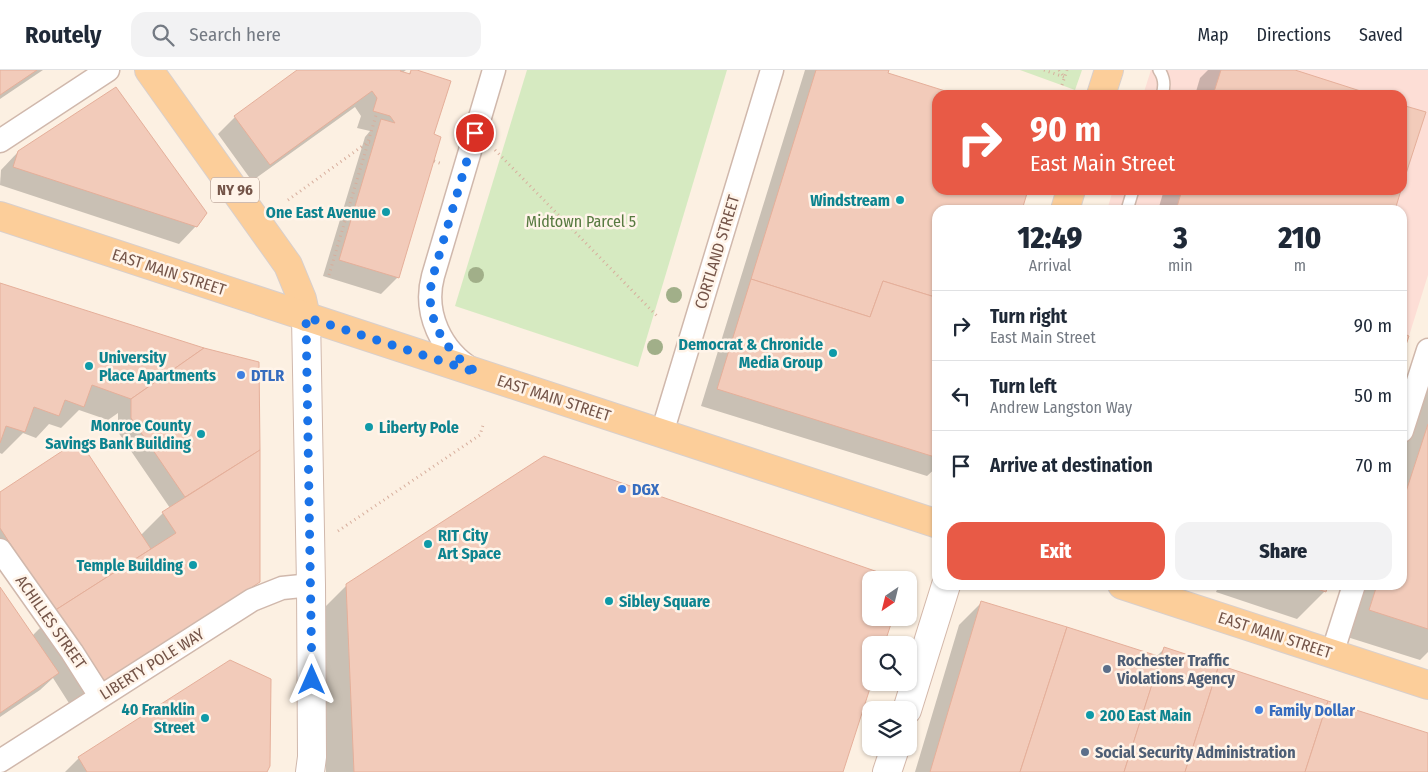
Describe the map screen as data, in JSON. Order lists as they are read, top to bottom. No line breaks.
{"streets":{"main road":["NY 96","EAST MAIN STREET"],"street":["CORTLAND STREET","ACHILLES STREET","LIBERTY POLE WAY"]},"crossings":[["NY 96","EAST MAIN STREET"],["CORTLAND STREET","EAST MAIN STREET"],["ACHILLES STREET","LIBERTY POLE WAY"]],"parks":["Midtown Parcel 5"],"places":["Windstream","One East Avenue","Democrat & Chronicle Media Group","University Place Apartments","DTLR","Liberty Pole","Monroe County Savings Bank Building","DGX","RIT City Art Space","Temple Building","Sibley Square","Rochester Traffic Violations Agency","Family Dollar","200 East Main","40 Franklin Street","Social Security Administration"],"north":"bottom left","page":{"header":"Routely","search":"Search here","nav":["Map","Directions","Saved"],"turn":["90 m","East Main Street"],"eta":["12:49","Arrival","3","min","210","m"],"list":[{"name":"Turn right","note":"East Main Street","value":"90 m"},{"name":"Turn left","note":"Andrew Langston Way","value":"50 m"},{"name":"Arrive at destination","value":"70 m"}],"buttons":["Exit","Share"]}}
